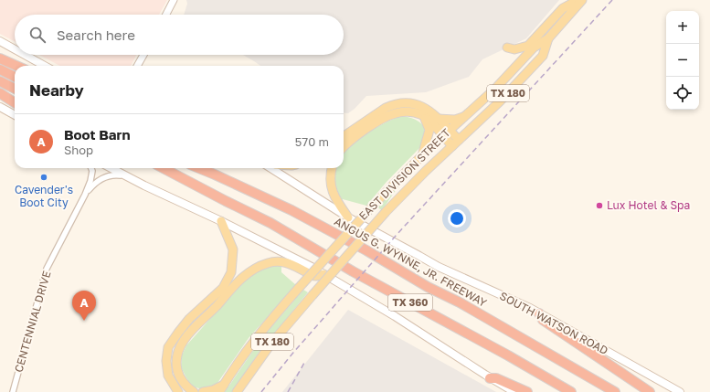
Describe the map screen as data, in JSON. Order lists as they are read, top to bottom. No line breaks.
{"streets":{"highway":["ANGUS G. WYNNE, JR. FREEWAY","TX 360"],"main road":["TX 180","EAST DIVISION STREET","SOUTH WATSON ROAD"],"street":["CENTENNIAL DRIVE"]},"places":["Cavender's Boot City","Lux Hotel & Spa"],"page":{"map_buttons":["+","−"],"search":"Search here","heading":"Nearby","list":[{"mark":"A","name":"Boot Barn","note":"Shop","value":"570 m"}],"pins":"A"}}
